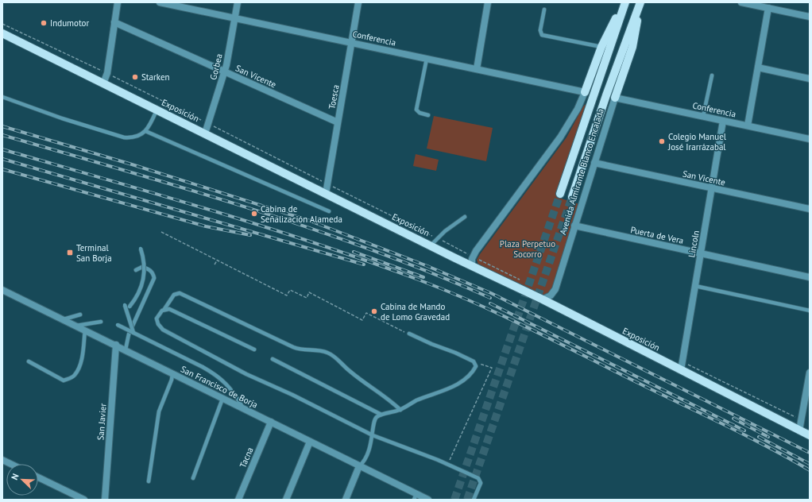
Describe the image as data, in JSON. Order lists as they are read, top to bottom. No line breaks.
{"streets":{"main road":["Exposición","Avenida Almirante Blanco Encalada"],"street":["Conferencia","Gorbea","San Vicente","Toesca","Puerta de Vera","Lincoln","San Francisco de Borja","San Javier","Tacna"]},"crossings":[["Conferencia","Gorbea"],["Conferencia","Toesca"],["Conferencia","Avenida Almirante Blanco Encalada"],["Conferencia","Lincoln"],["Gorbea","San Vicente"],["Gorbea","Exposición"],["San Vicente","Toesca"],["San Vicente","Avenida Almirante Blanco Encalada"],["San Vicente","Lincoln"],["Toesca","Exposición"],["Exposición","Avenida Almirante Blanco Encalada"],["Exposición","Lincoln"],["Avenida Almirante Blanco Encalada","Puerta de Vera"],["Puerta de Vera","Lincoln"],["San Francisco de Borja","San Javier"],["San Francisco de Borja","Tacna"]],"parks":["Plaza Perpetuo Socorro"],"places":{"other":["Indumotor","Starken","Colegio Manuel José Irarrázabal","Cabina de Señalización Alameda","Cabina de Mando de Lomo Gravedad"],"transit":["Terminal San Borja"]},"north":"top left"}
